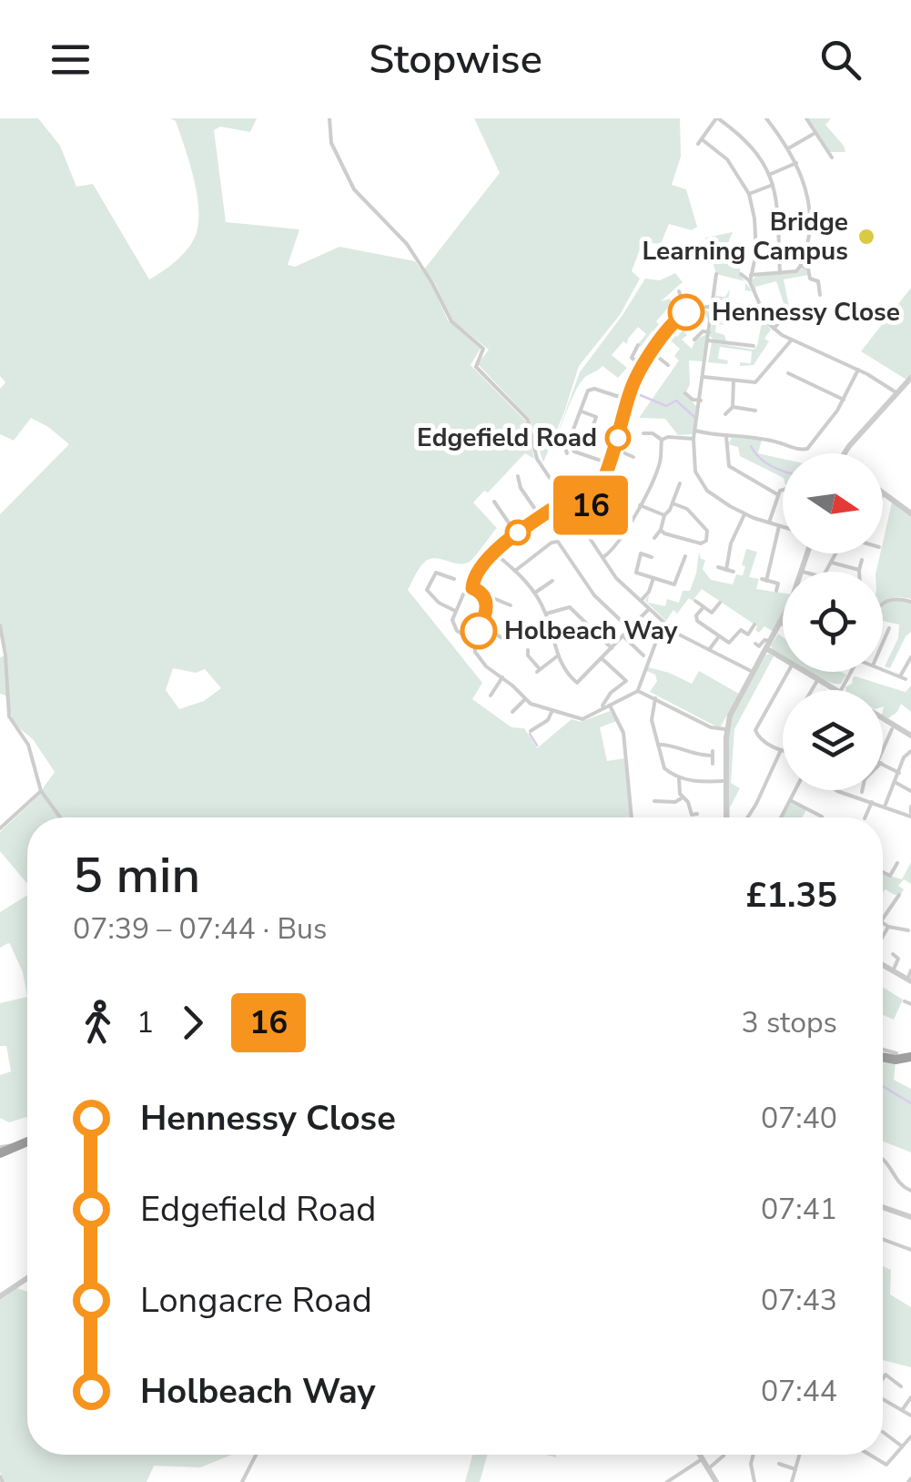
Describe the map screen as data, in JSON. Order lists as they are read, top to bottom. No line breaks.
{"places":["Bridge Learning Campus","Hennessy Close","Edgefield Road","Holbeach Way"],"lines":["bus line 16"],"north":"right","page":{"header":"Stopwise","on_map":"16","heading":["5 min","07:39 – 07:44 · Bus","£1.35"],"legs":["1","16","3 stops"],"list":[{"name":"Hennessy Close","value":"07:40"},{"name":"Edgefield Road","value":"07:41"},{"name":"Longacre Road","value":"07:43"},{"name":"Holbeach Way","value":"07:44"}]}}
